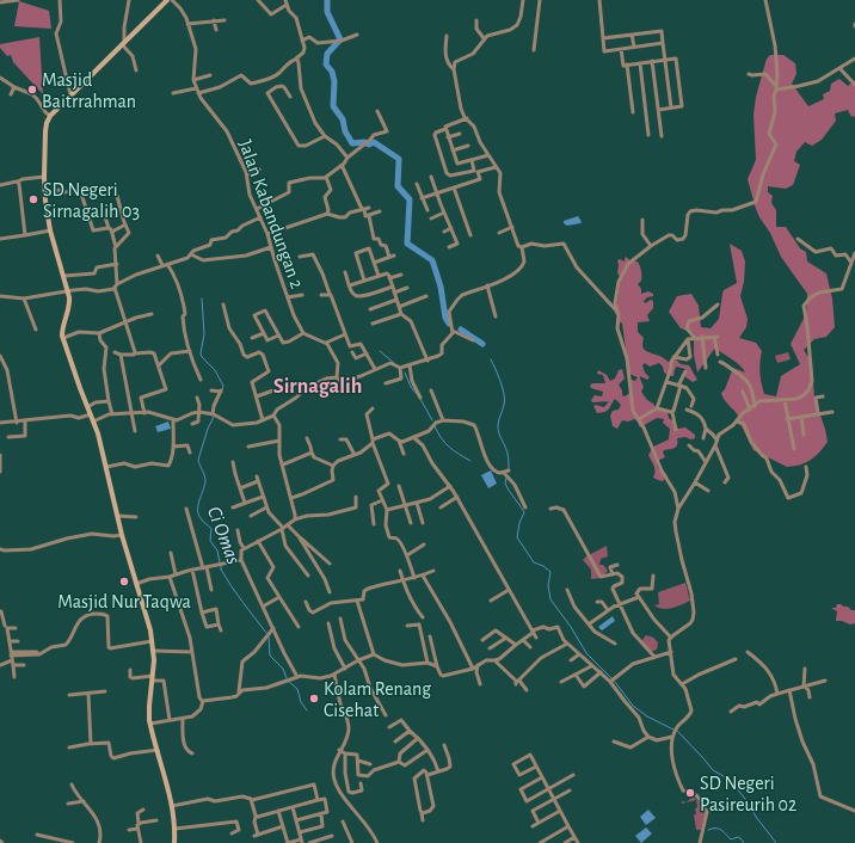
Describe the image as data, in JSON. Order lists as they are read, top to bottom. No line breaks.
{"streets":{"street":["Jalan Kabandungan 2"]},"districts":["Sirnagalih"],"water":["Ci Omas"],"places":["Masjid Baitrrahman","SD Negeri Sirnagalih 03","Masjid Nur Taqwa","Kolam Renang Cisehat","SD Negeri Pasireurih 02"]}
